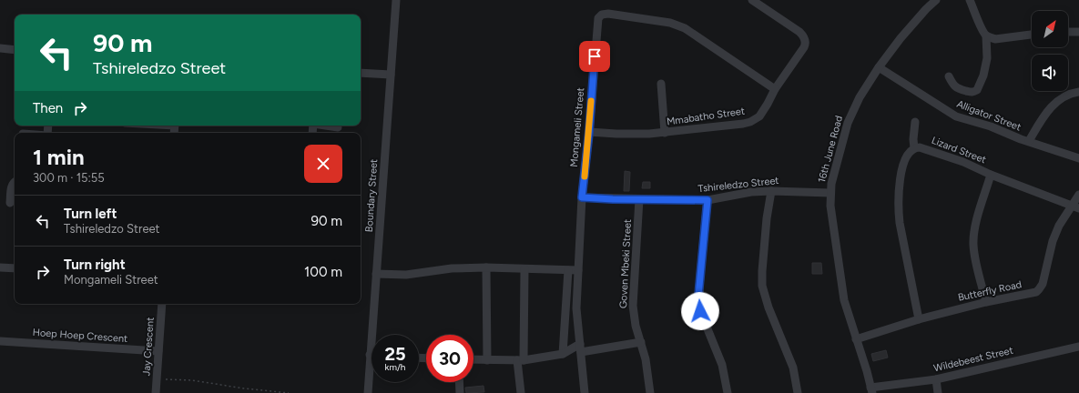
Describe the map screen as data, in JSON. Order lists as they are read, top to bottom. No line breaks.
{"streets":{"street":["Alligator Street","Mmabatho Street","Mongameli Street","16th June Road","Lizard Street","Tshireledzo Street","Boundary Street","Goven Mbeki Street","Butterfly Road","Hoep Hoep Crescent","Jay Crescent","Wildebeest Street"]},"crossings":[["Alligator Street","16th June Road"],["Mmabatho Street","Mongameli Street"],["Mongameli Street","Tshireledzo Street"],["16th June Road","Tshireledzo Street"],["16th June Road","Butterfly Road"],["16th June Road","Wildebeest Street"],["Lizard Street","Butterfly Road"],["Tshireledzo Street","Goven Mbeki Street"],["Hoep Hoep Crescent","Jay Crescent"]],"north":"top right","page":{"turn":["90 m","Tshireledzo Street"],"then":"Then","heading":["1 min","300 m · 15:55"],"list":[{"name":"Turn left","note":"Tshireledzo Street","value":"90 m"},{"name":"Turn right","note":"Mongameli Street","value":"100 m"}],"speed":"25 km/h","limit":"30"}}
